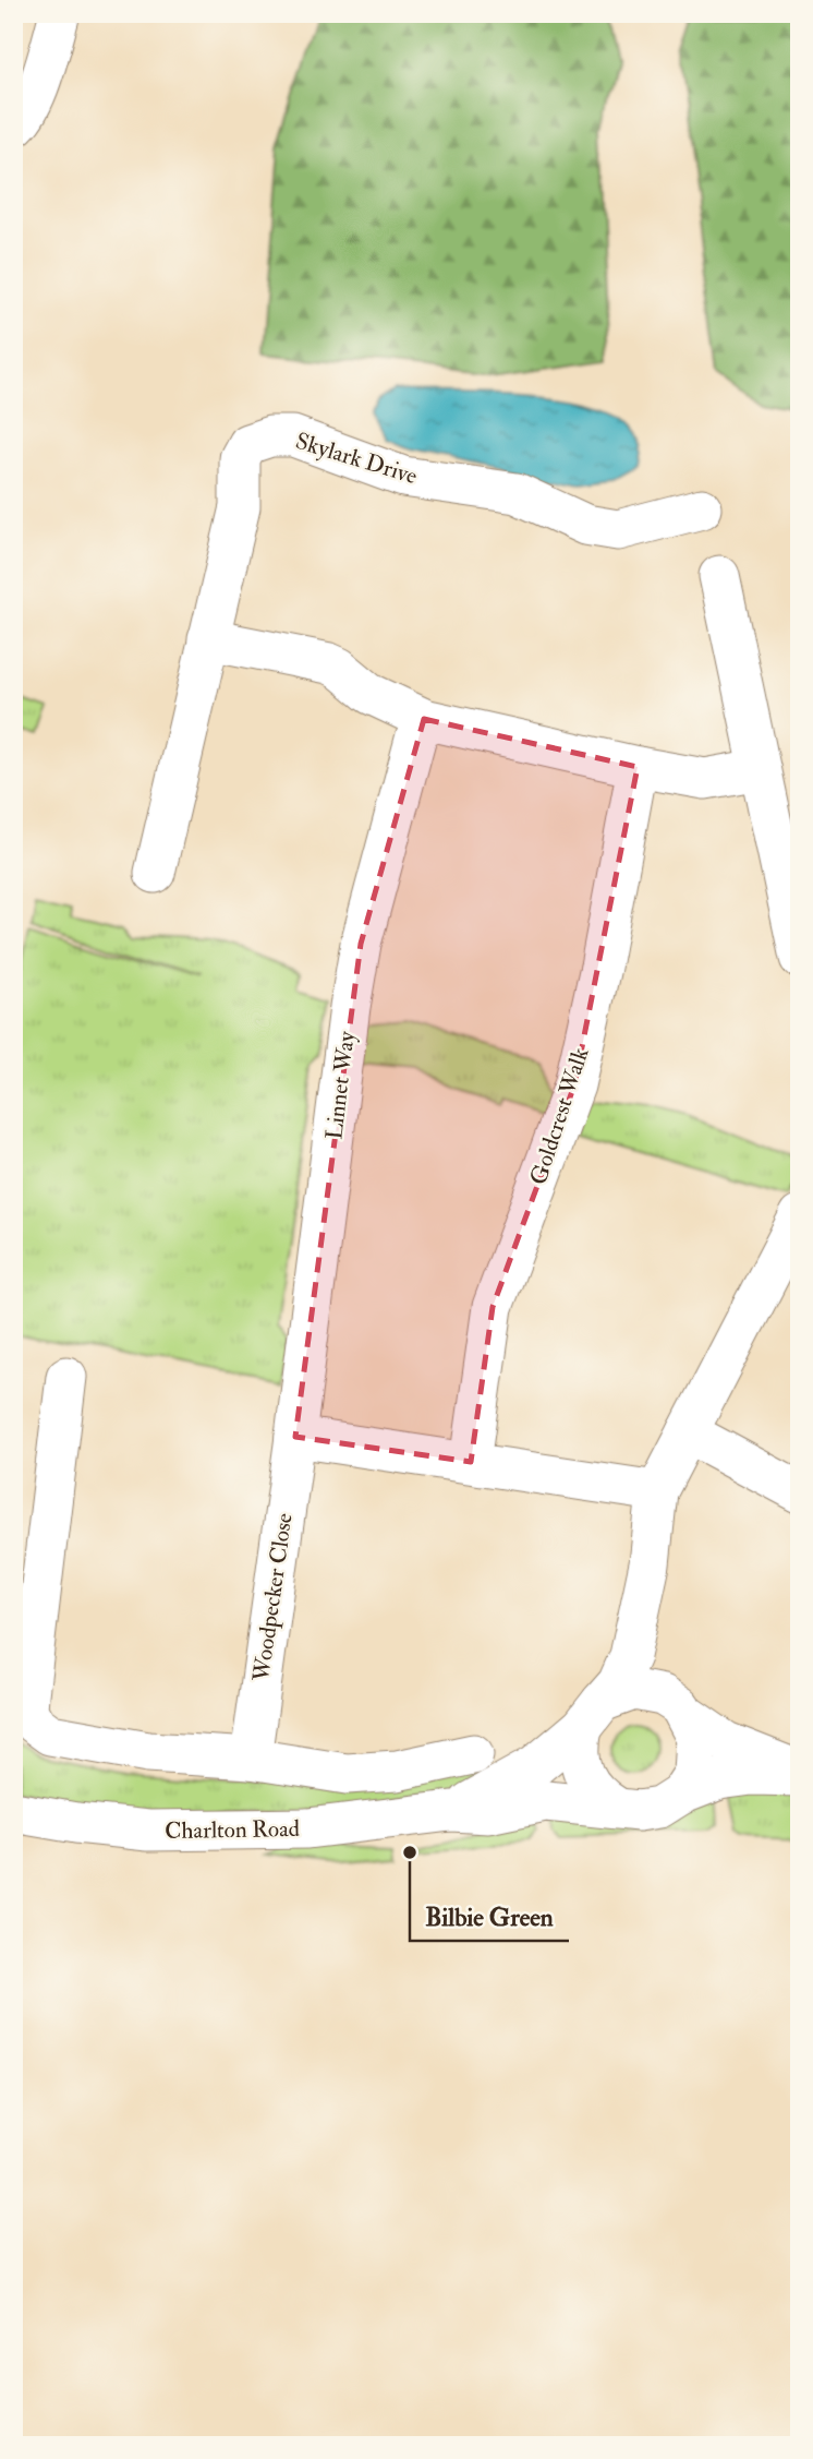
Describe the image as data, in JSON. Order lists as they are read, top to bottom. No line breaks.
{"streets":{"street":["Skylark Drive","Linnet Way","Goldcrest Walk","Woodpecker Close","Charlton Road"]},"crossings":[["Linnet Way","Woodpecker Close"]],"places":["Bilbie Green"]}
